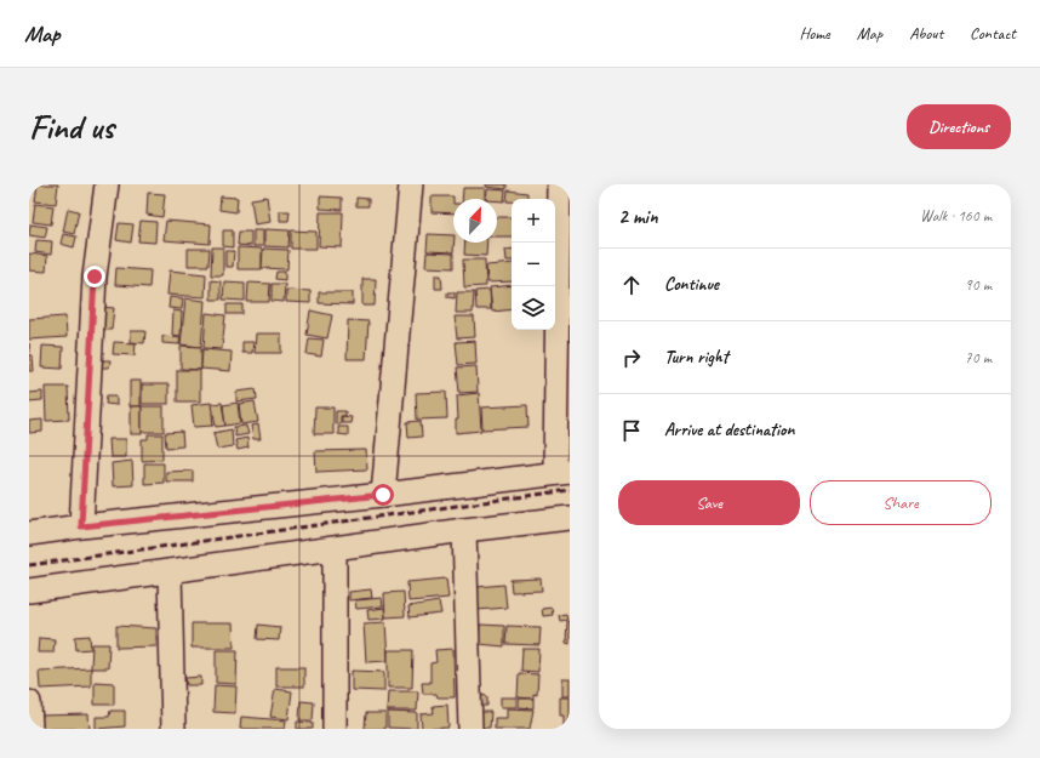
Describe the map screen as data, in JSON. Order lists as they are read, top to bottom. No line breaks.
{"north":"top right","page":{"header":"Map","nav":["Home","Map","About","Contact"],"buttons":["Directions",["Save","Share"]],"title":"Find us","heading":["2 min","Walk · 160 m"],"map_buttons":["+","−"],"list":[["Continue","90 m"],["Turn right","70 m"],"Arrive at destination"]}}
